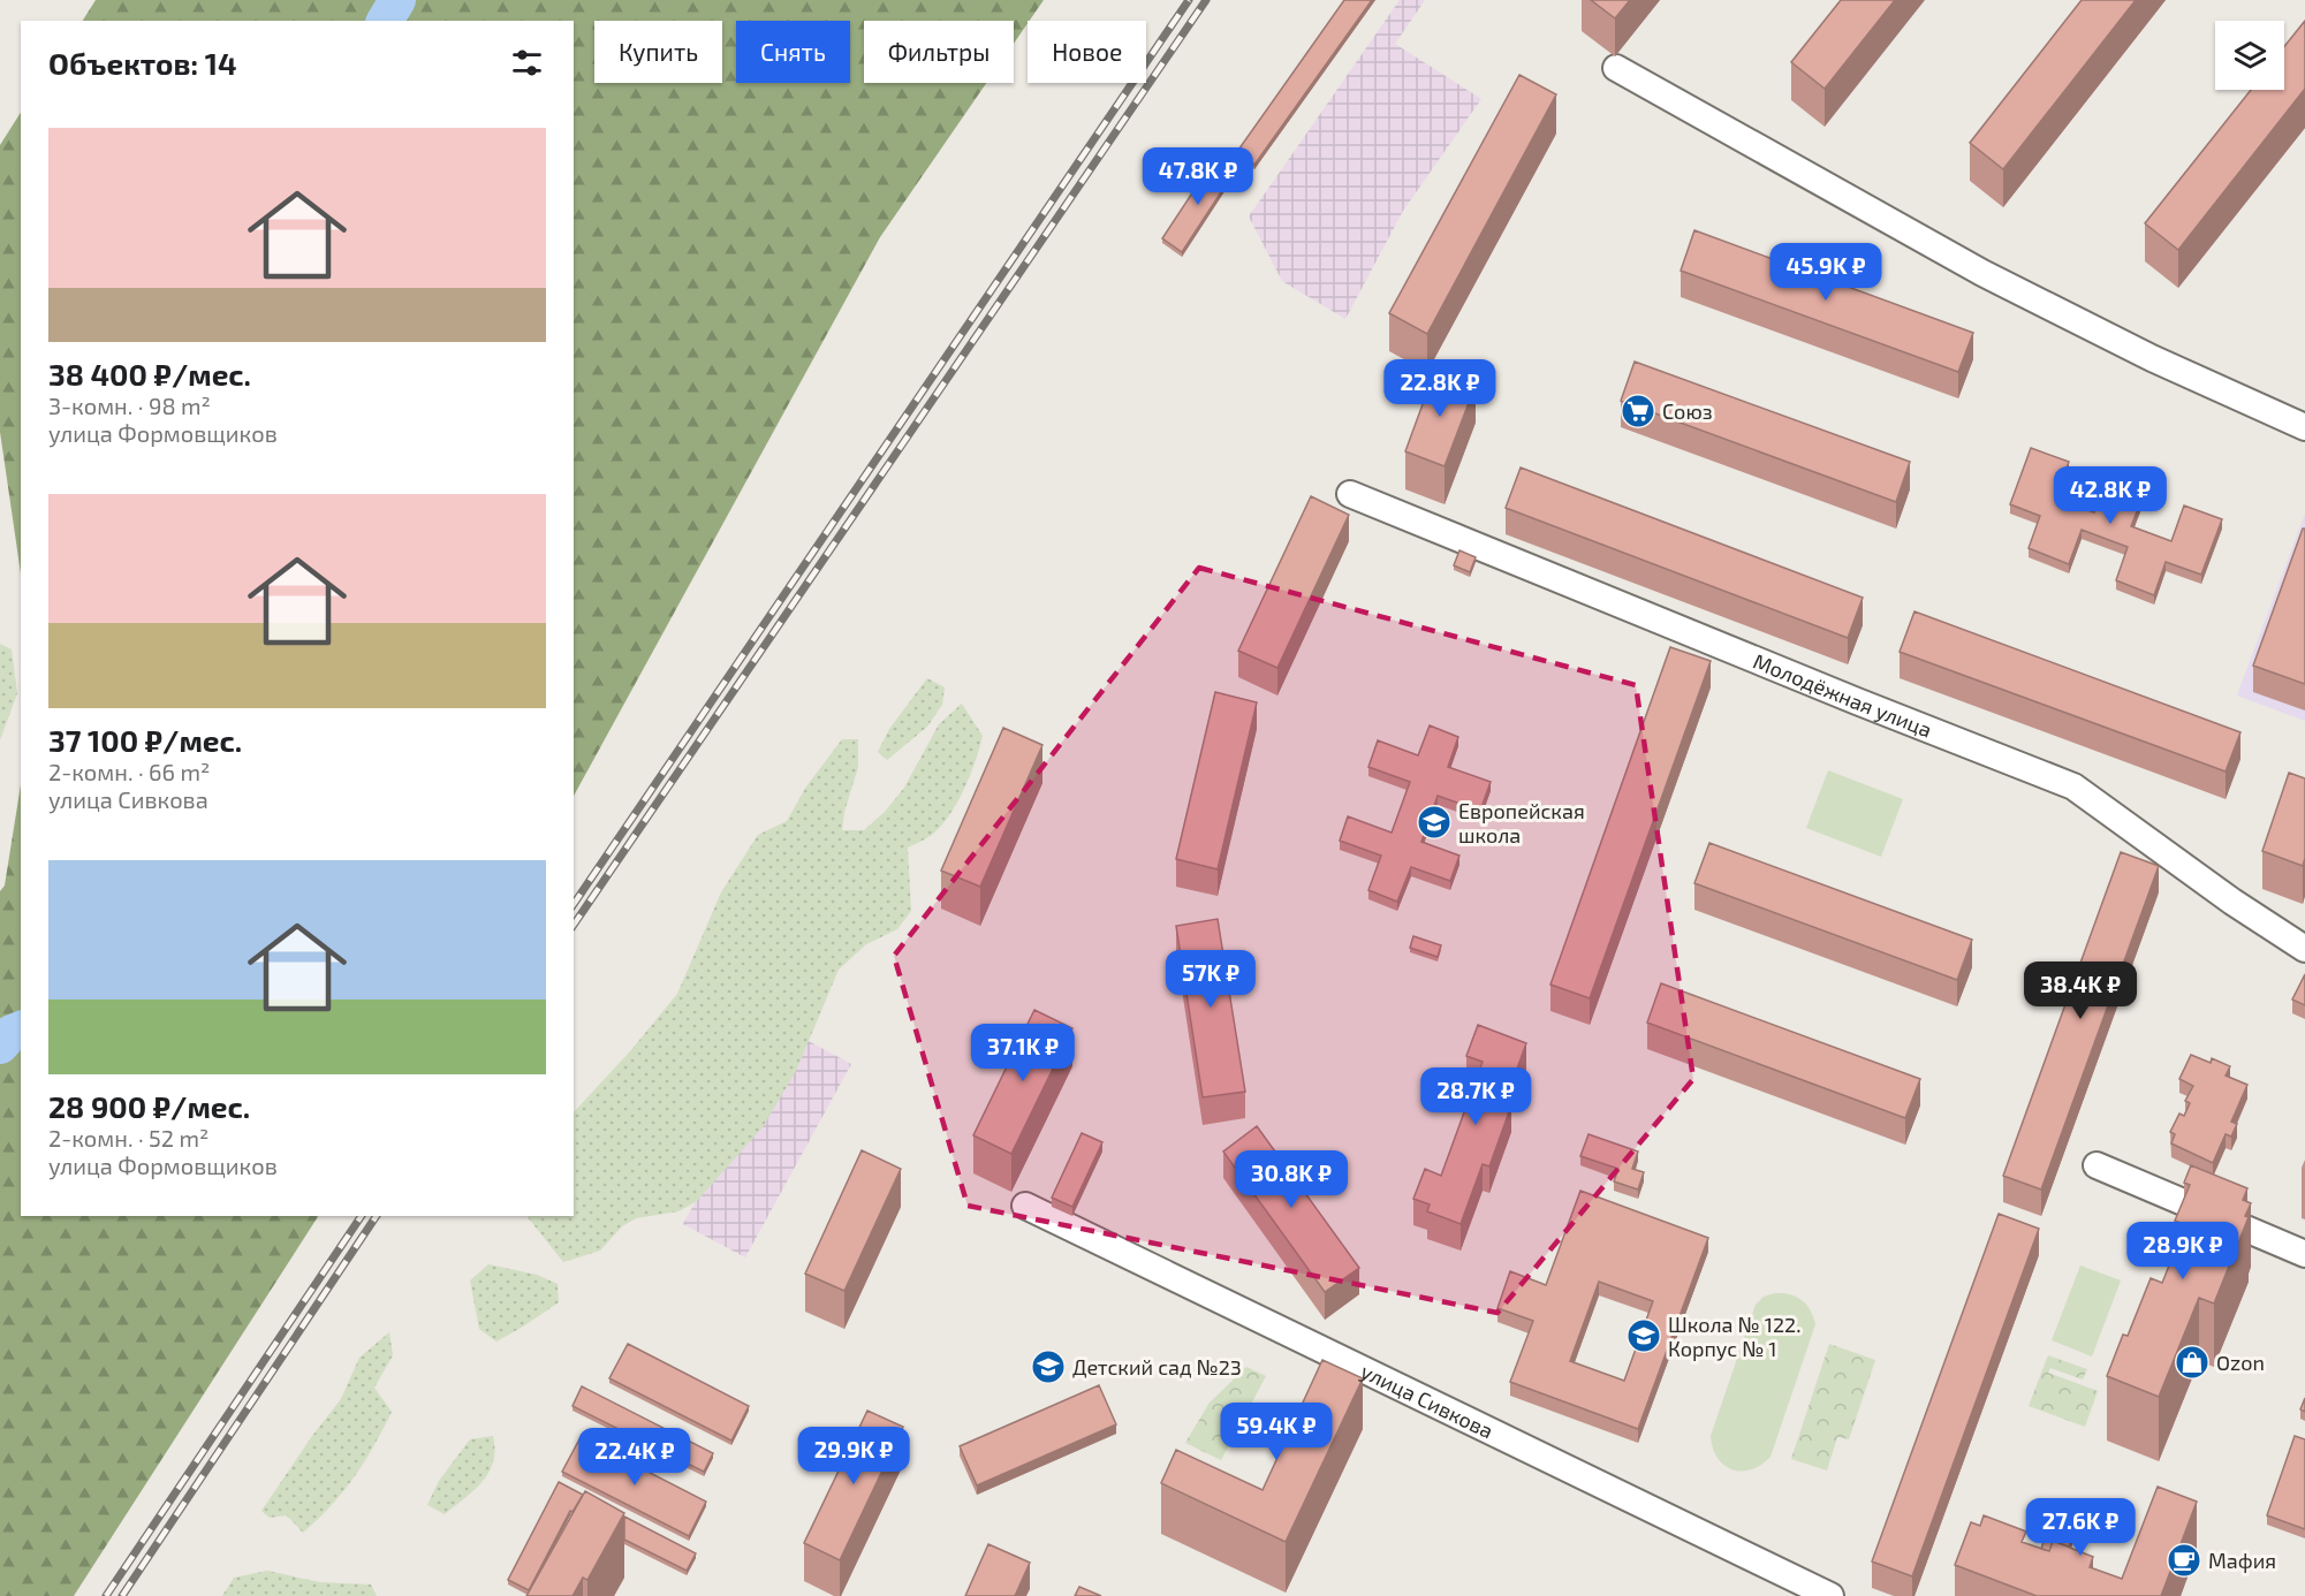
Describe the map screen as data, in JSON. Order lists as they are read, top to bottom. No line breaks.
{"streets":{"street":["Молодёжная улица","улица Сивкова"]},"places":{"supermarket":["Союз"],"school or university":["Европейская школа","Школа № 122. Корпус № 1","Детский сад №23"],"shop":["Ozon"],"cafe":["Мафия"]},"page":{"chip":["Купить","Снять","Фильтры","Новое"],"heading":"Объектов: 14","list":[{"name":"38 400 ₽/мес.","note":"3-комн. · 98 m² · улица Формовщиков"},{"name":"37 100 ₽/мес.","note":"2-комн. · 66 m² · улица Сивкова"},{"name":"28 900 ₽/мес.","note":"2-комн. · 52 m² · улица Формовщиков"}],"price":["47.8K ₽","45.9K ₽","22.8K ₽","42.8K ₽","57K ₽","38.4K ₽","37.1K ₽","28.7K ₽","30.8K ₽","28.9K ₽","59.4K ₽","29.9K ₽","22.4K ₽","27.6K ₽"]}}
